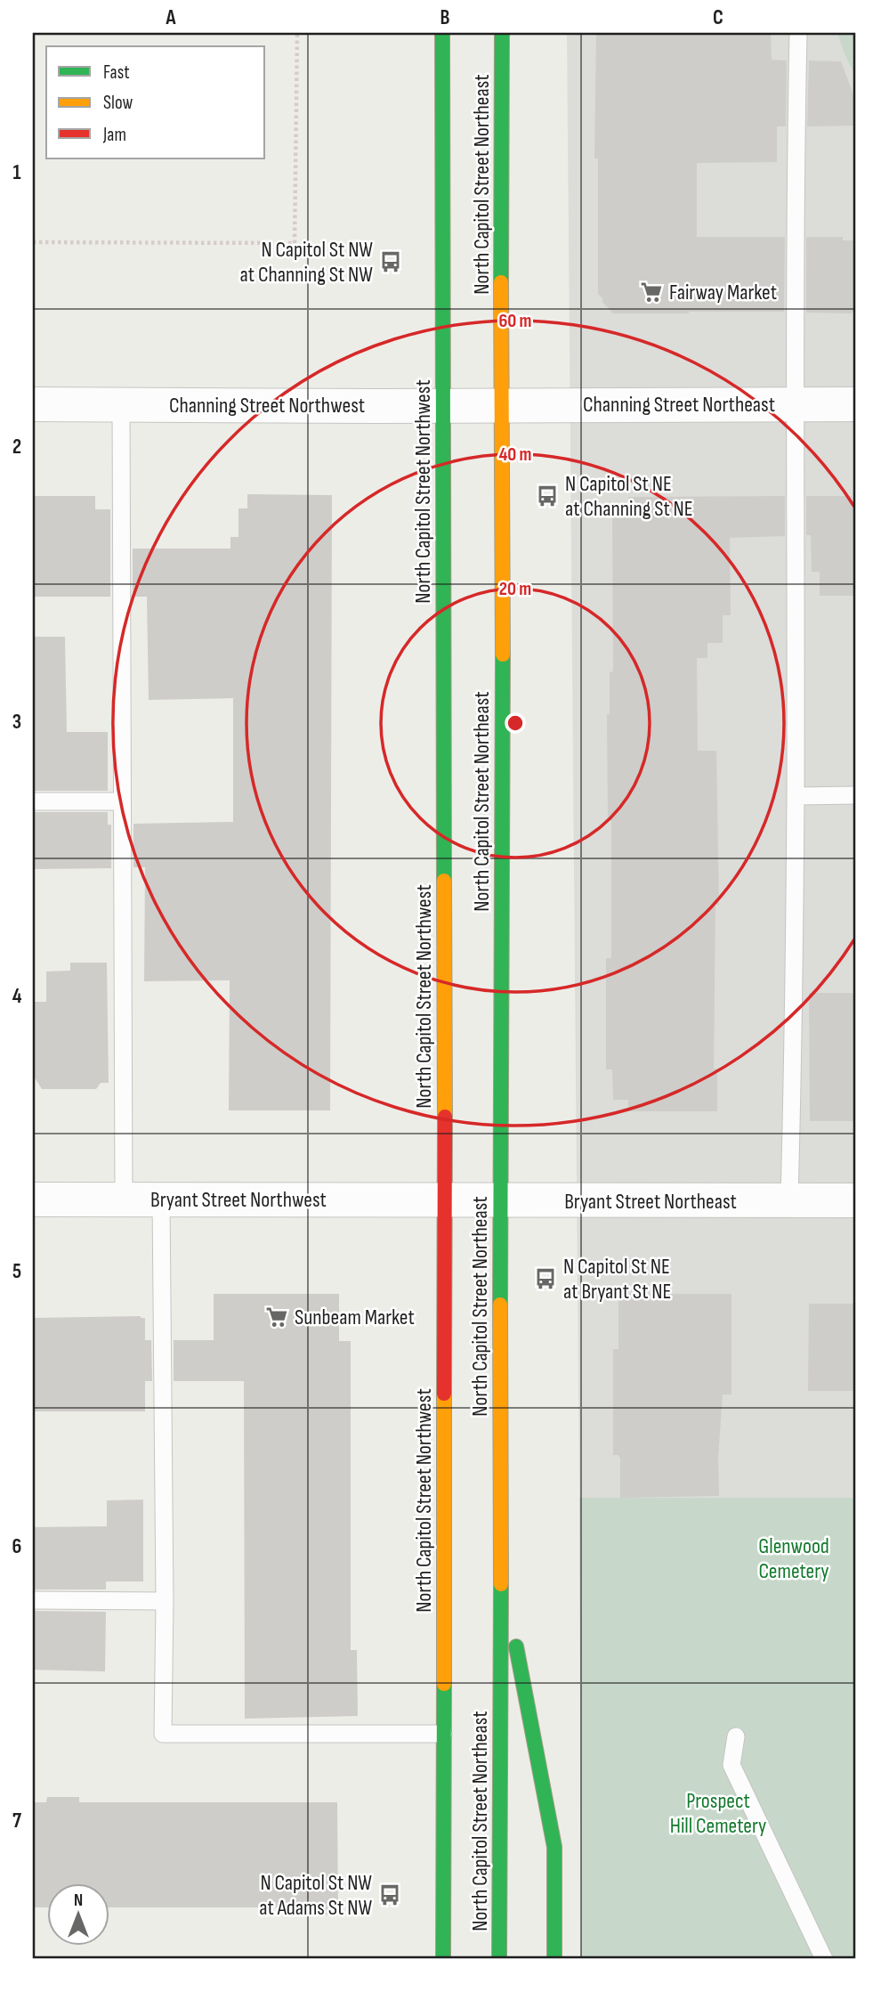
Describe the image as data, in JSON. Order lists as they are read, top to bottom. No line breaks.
{"streets":{"main road":["North Capitol Street Northeast","North Capitol Street Northwest"],"street":["Channing Street Northeast","Channing Street Northwest","Bryant Street Northwest","Bryant Street Northeast"]},"crossings":[["North Capitol Street Northeast","Channing Street Northeast"],["North Capitol Street Northeast","Channing Street Northwest"],["North Capitol Street Northeast","Bryant Street Northeast"],["Channing Street Northeast","Channing Street Northwest"],["Channing Street Northwest","North Capitol Street Northwest"],["North Capitol Street Northwest","Bryant Street Northwest"],["North Capitol Street Northwest","Bryant Street Northeast"],["Bryant Street Northwest","Bryant Street Northeast"]],"parks":["Glenwood Cemetery","Prospect Hill Cemetery"],"places":{"bus stop":["N Capitol St NW at Channing St NW","N Capitol St NE at Channing St NE","N Capitol St NE at Bryant St NE","N Capitol St NW at Adams St NW"],"supermarket":["Fairway Market","Sunbeam Market"]},"legend":["Fast","Slow","Jam"],"north":"top","grid":{"columns":["A","B","C"],"rows":["1","2","3","4","5","6","7"]},"rings":["60 m","40 m","20 m"]}
